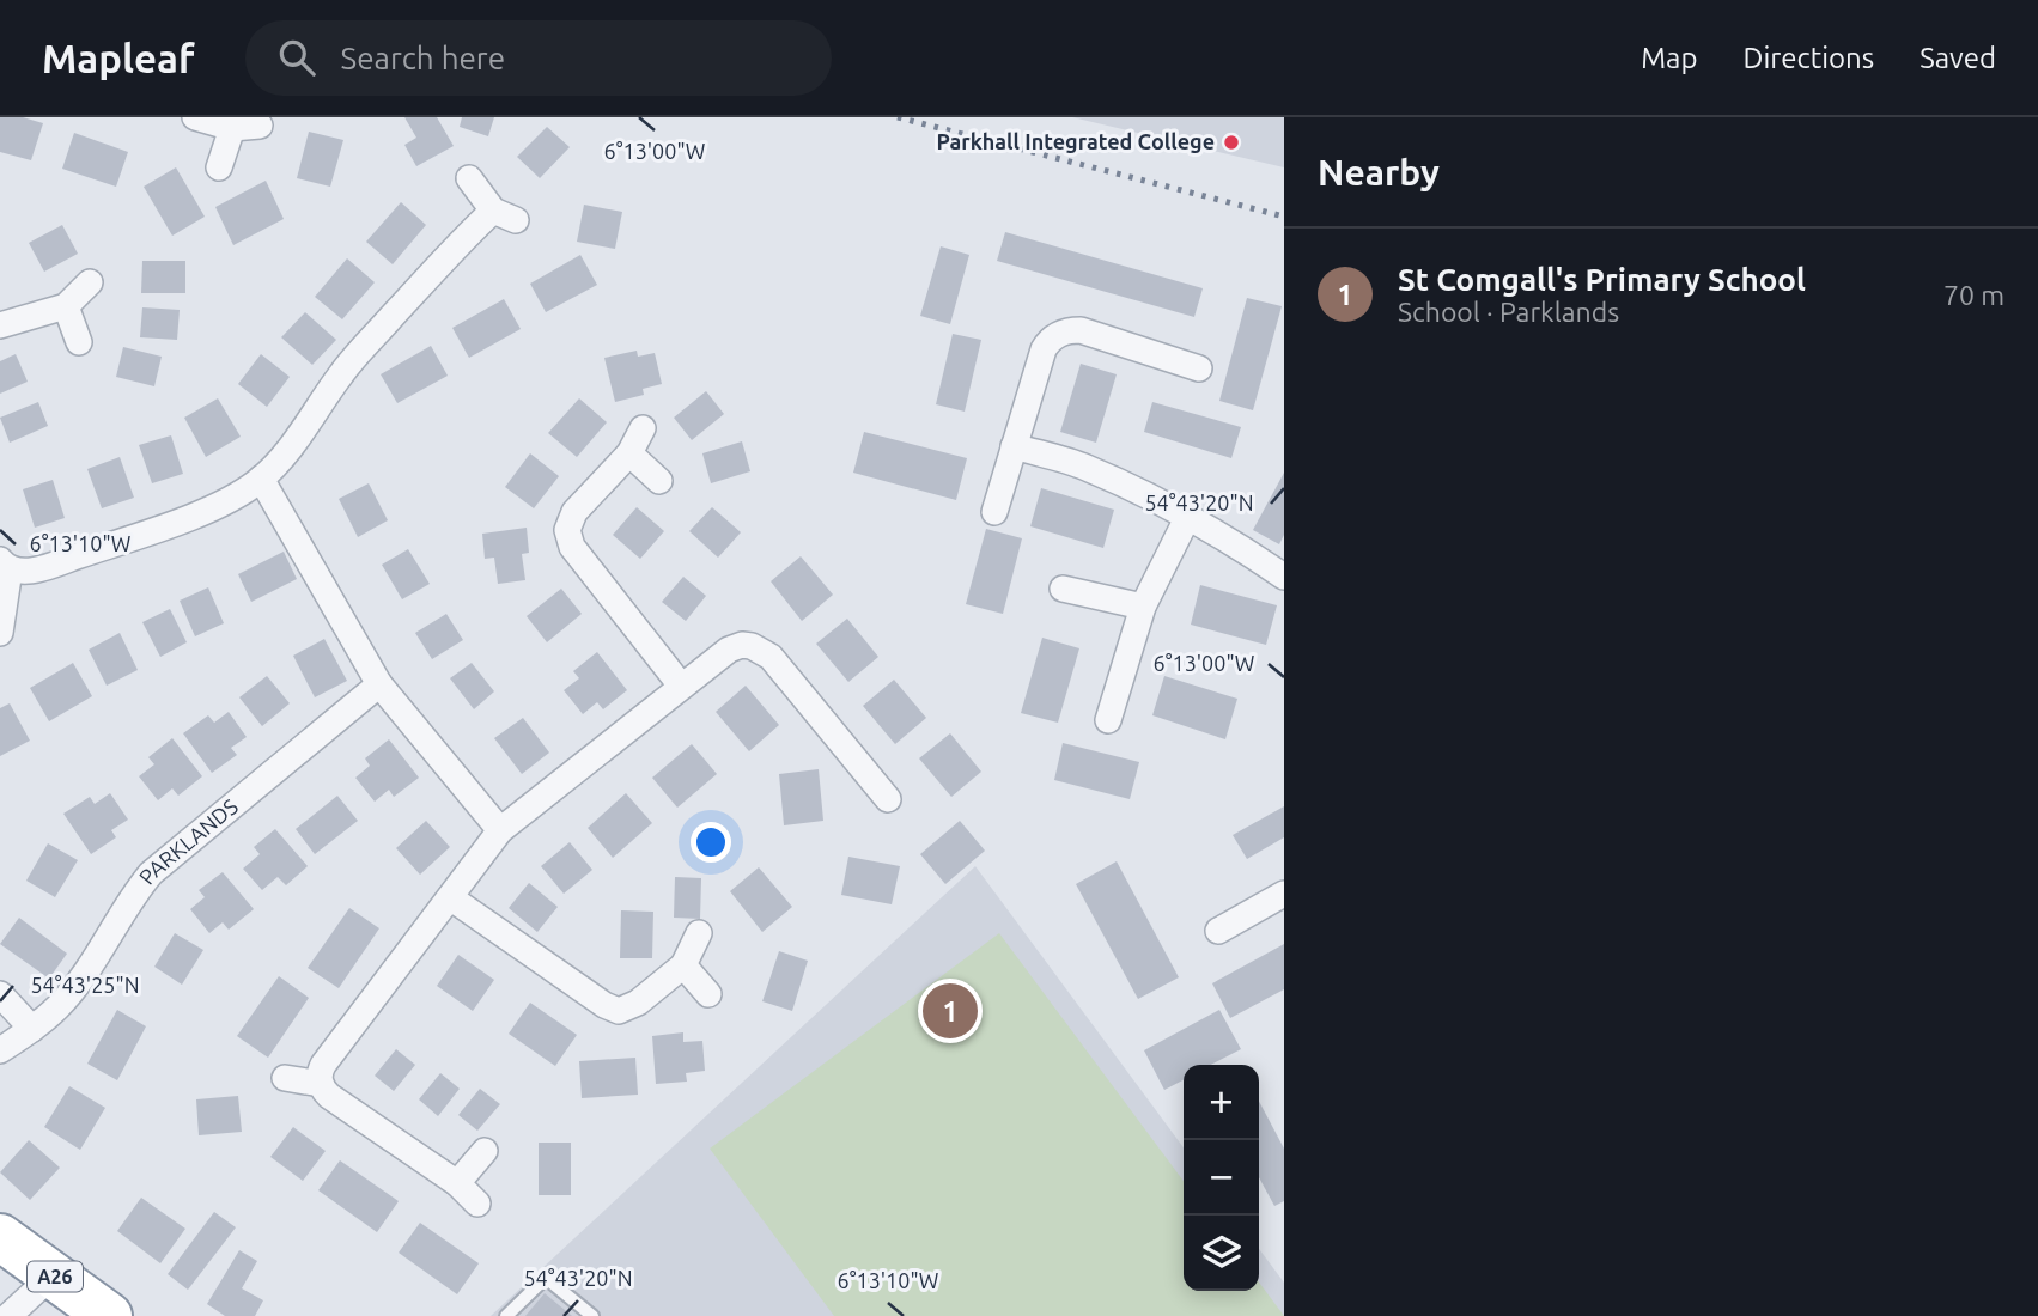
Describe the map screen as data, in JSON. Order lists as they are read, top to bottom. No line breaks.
{"streets":{"highway":["A26"],"street":["PARKLANDS"]},"places":["Parkhall Integrated College"],"page":{"header":"Mapleaf","search":"Search here","nav":["Map","Directions","Saved"],"heading":"Nearby","list":[{"mark":"1","name":"St Comgall's Primary School","note":"School · Parklands","value":"70 m"}],"pins":"1","map_buttons":["+","−"]},"coordinates":["6°13'00\"W","54°43'20\"N","6°13'10\"W","54°43'25\"N"]}
